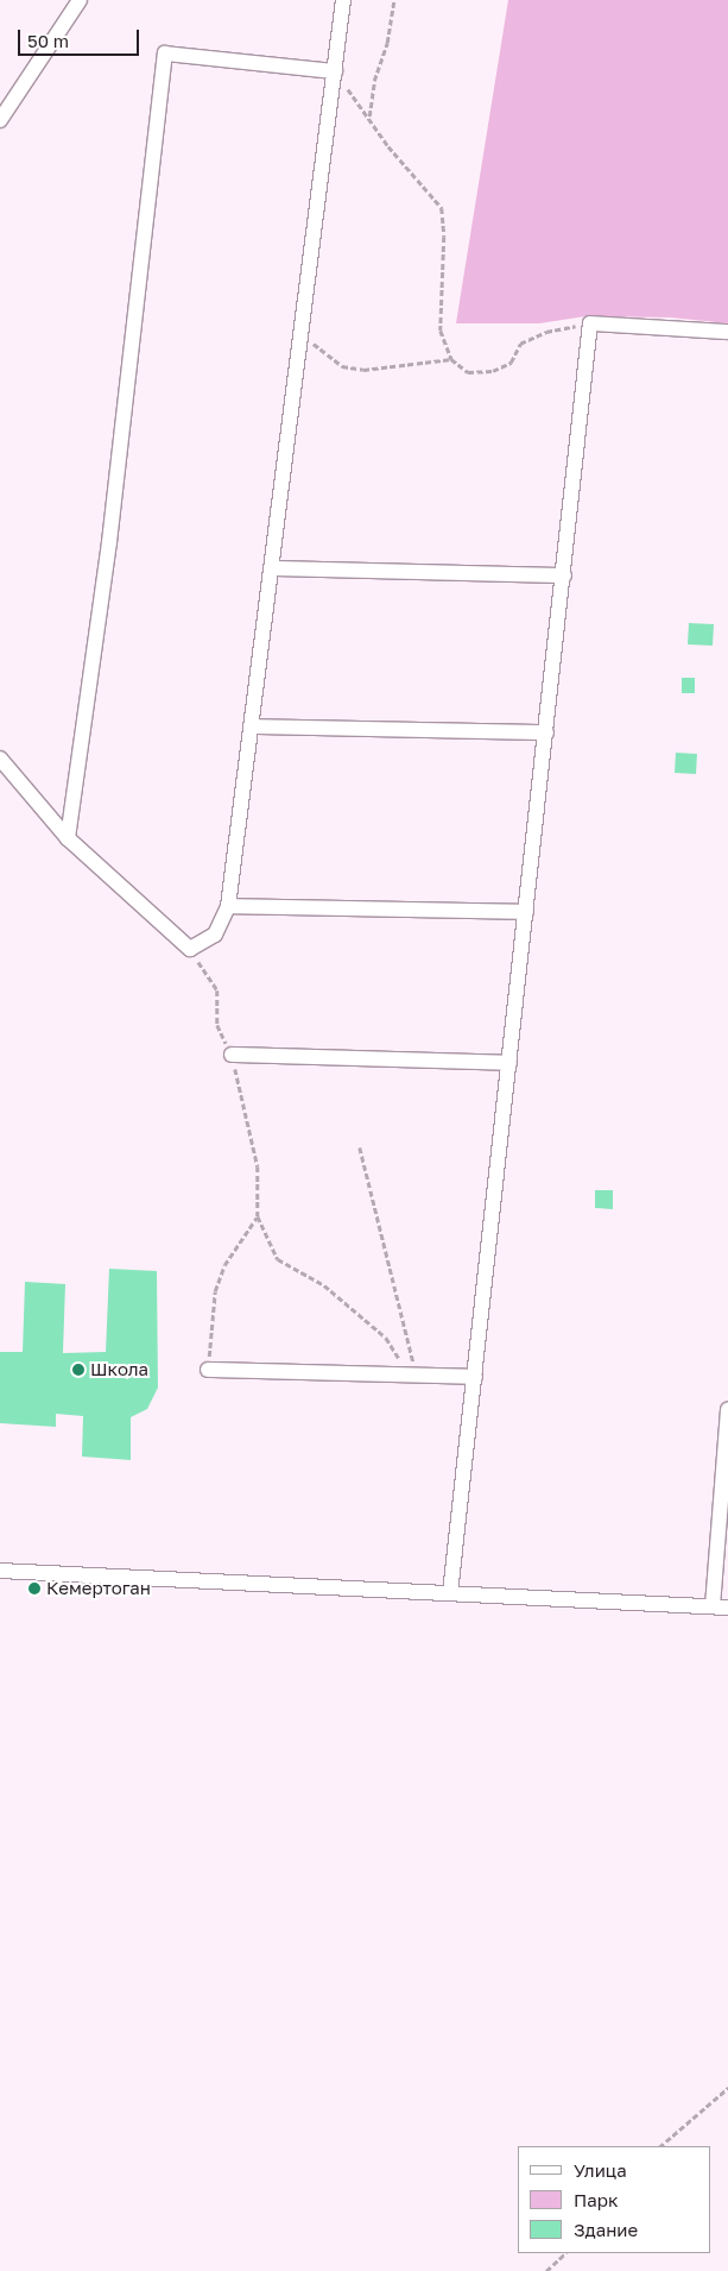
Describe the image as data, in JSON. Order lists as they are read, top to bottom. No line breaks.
{"places":["Школа","Кемертоган"],"legend":["Улица","Парк","Здание"],"scale_bar":"50 m"}
